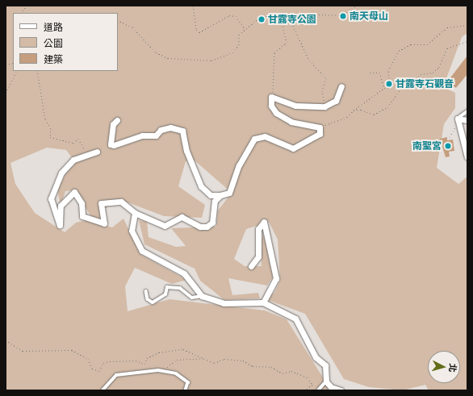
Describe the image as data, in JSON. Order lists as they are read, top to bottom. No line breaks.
{"places":["南天母山","甘露寺公園","甘露寺石觀音","南聖宮"],"legend":["道路","公園","建築"],"north":"right"}
